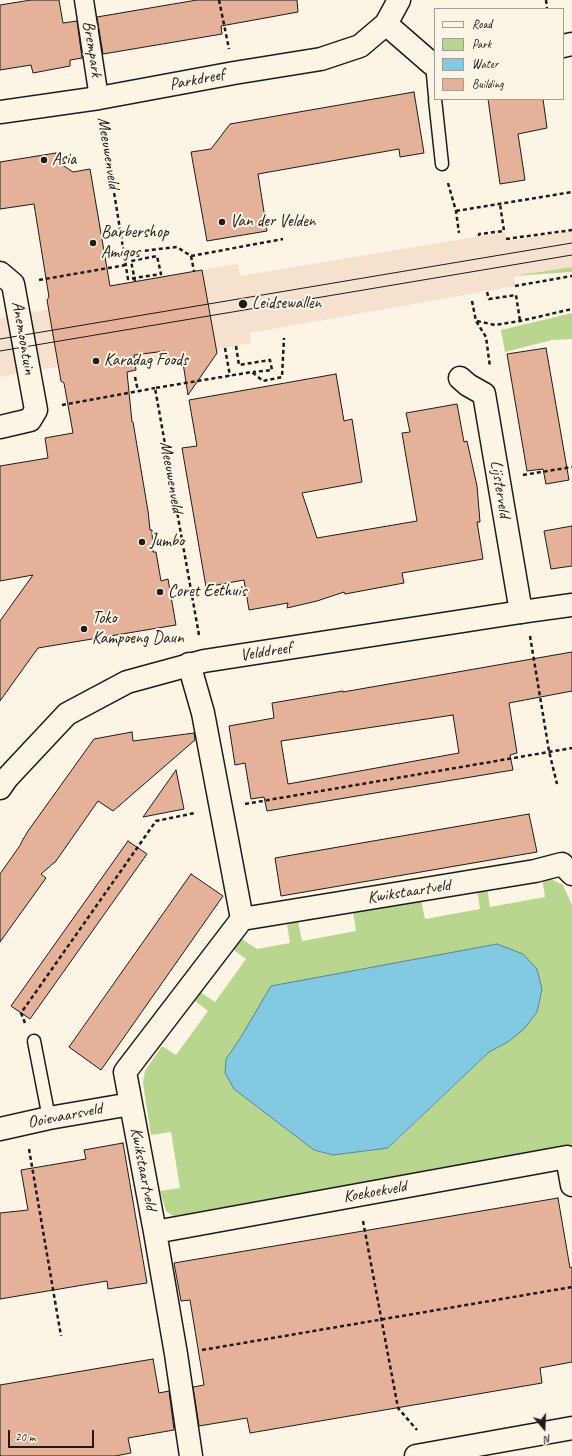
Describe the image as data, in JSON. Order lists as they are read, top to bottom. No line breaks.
{"streets":{"street":["Brempark","Parkdreef","Anemoontuin","Lijsterveld","Velddreef","Kwikstaartveld","Ooievaarsveld","Koekoekveld"],"path":["Meeuwenveld"]},"crossings":[["Brempark","Parkdreef"],["Brempark","Meeuwenveld"],["Parkdreef","Meeuwenveld"],["Meeuwenveld","Velddreef"],["Lijsterveld","Velddreef"],["Kwikstaartveld","Ooievaarsveld"],["Kwikstaartveld","Koekoekveld"]],"places":["Asia","Van der Velden","Barbershop Amigos","Leidsewallen","Karadag Foods","Jumbo","Coret Eethuis","Toko Kampoeng Daun"],"legend":["Road","Park","Water","Building"],"scale_bar":"20 m","north":"bottom"}
